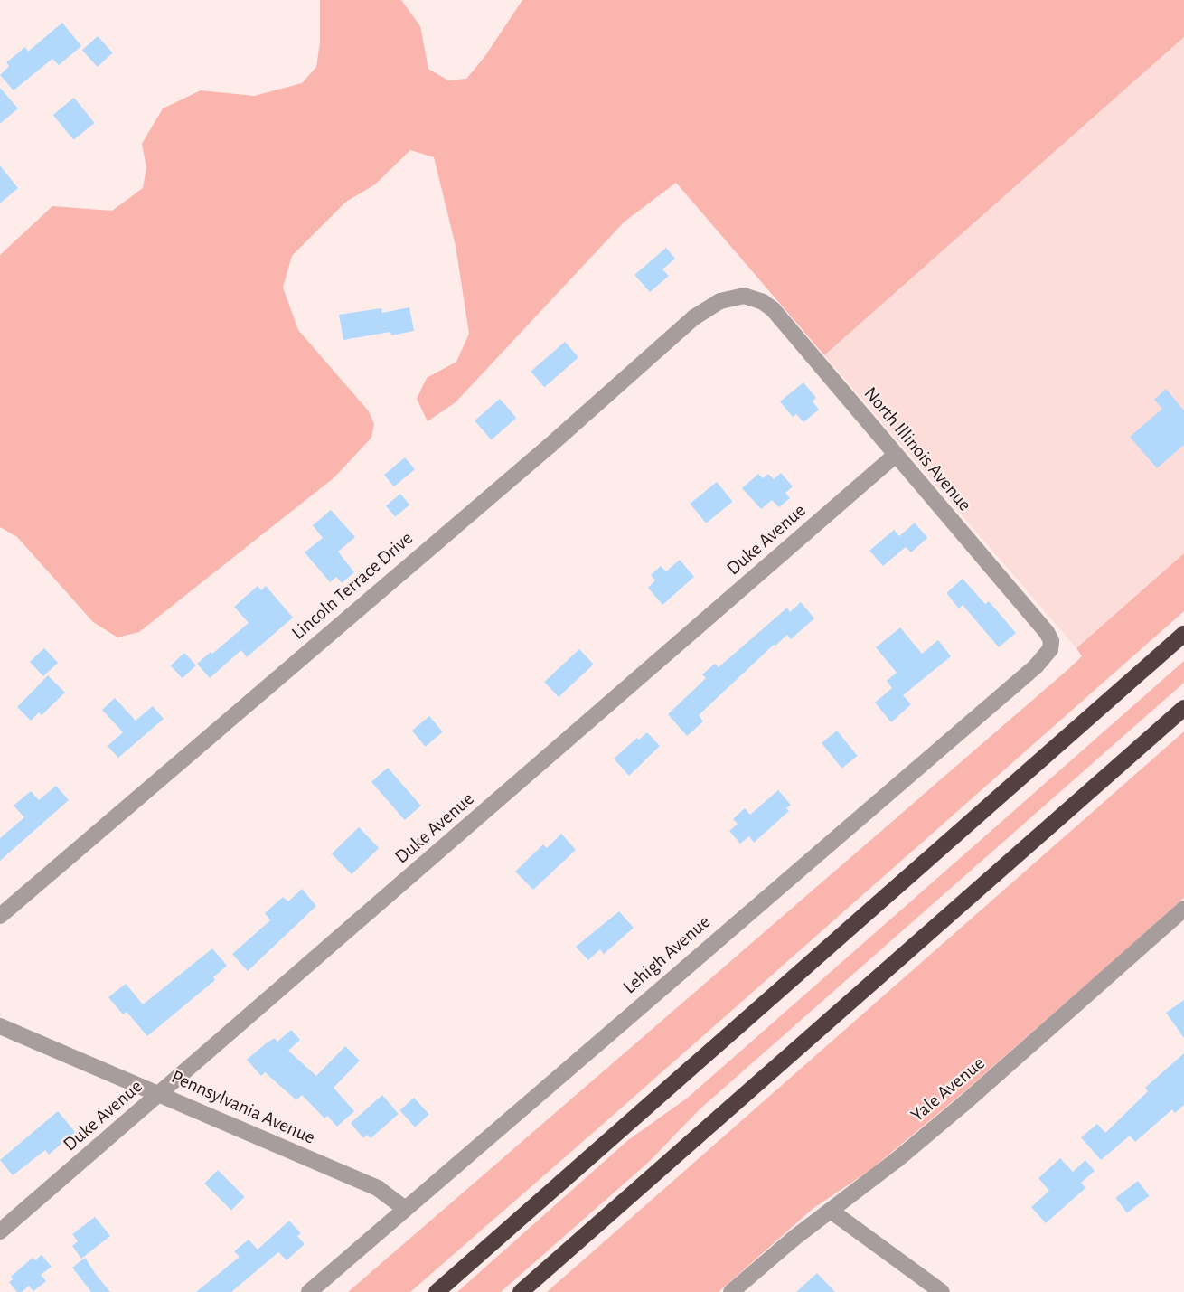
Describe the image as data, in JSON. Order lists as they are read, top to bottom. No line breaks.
{"streets":{"street":["North Illinois Avenue","Duke Avenue","Lincoln Terrace Drive","Lehigh Avenue","Yale Avenue","Pennsylvania Avenue"]},"crossings":[["North Illinois Avenue","Duke Avenue"],["North Illinois Avenue","Lincoln Terrace Drive"],["North Illinois Avenue","Lehigh Avenue"],["Duke Avenue","Pennsylvania Avenue"],["Lehigh Avenue","Pennsylvania Avenue"]]}
